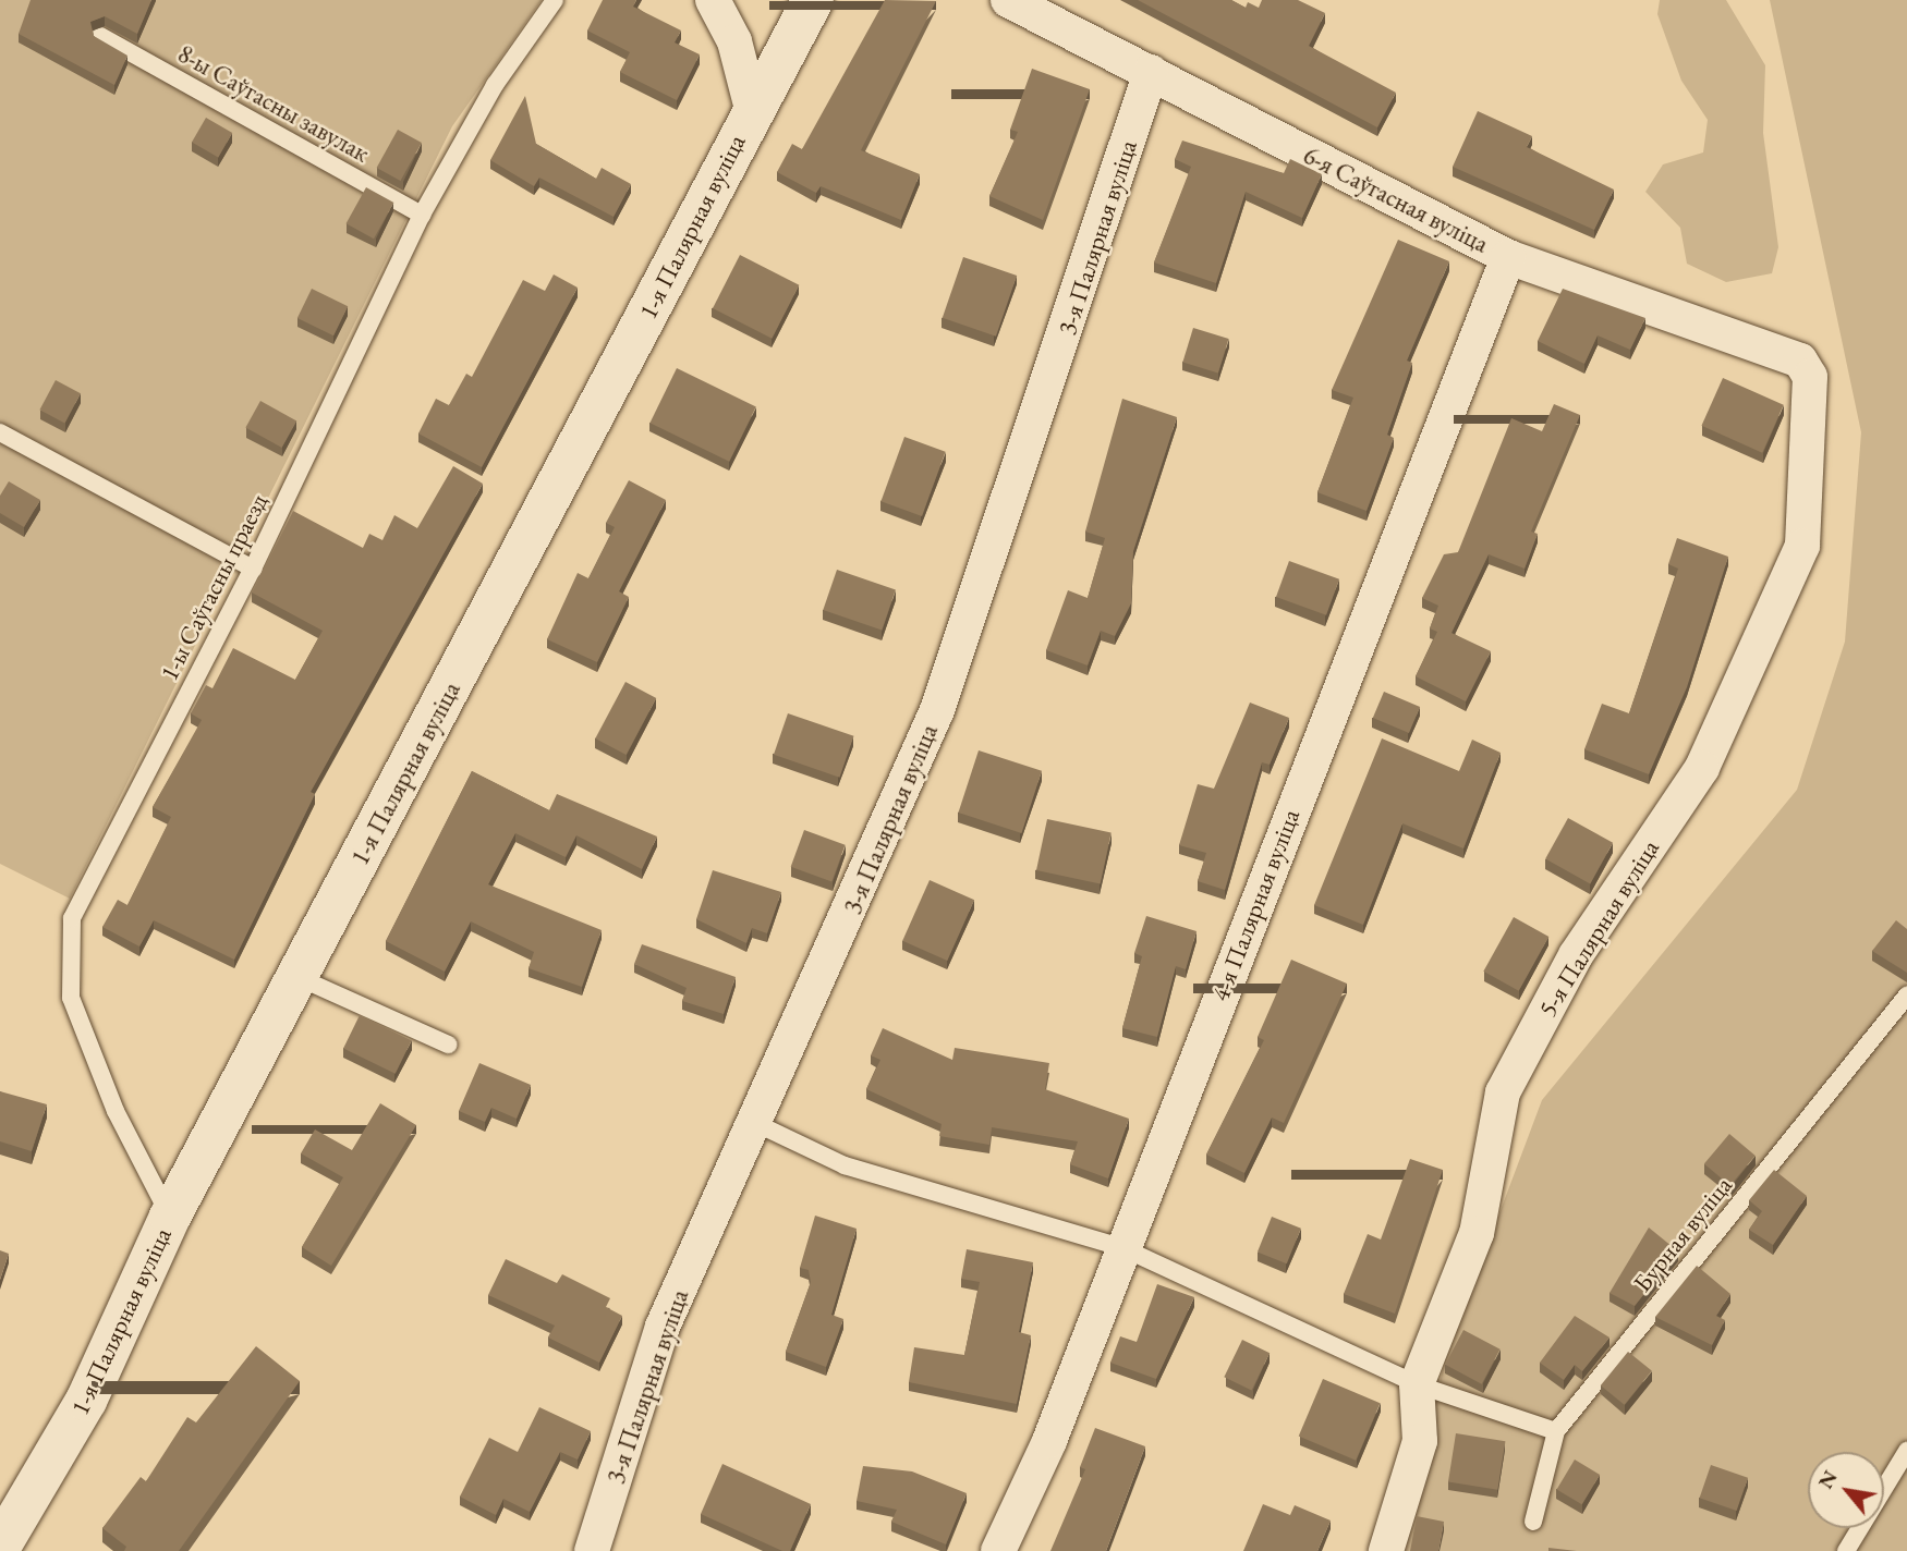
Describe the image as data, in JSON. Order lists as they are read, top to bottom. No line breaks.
{"streets":{"street":["6-я Саўгасная вуліца","1-я Палярная вуліца","3-я Палярная вуліца","4-я Палярная вуліца","5-я Палярная вуліца"],"lane":["8-ы Саўгасны завулак","1-ы Саўгасны праезд","Бурная вуліца"]},"crossings":[["8-ы Саўгасны завулак","1-ы Саўгасны праезд"],["6-я Саўгасная вуліца","3-я Палярная вуліца"],["6-я Саўгасная вуліца","4-я Палярная вуліца"],["6-я Саўгасная вуліца","5-я Палярная вуліца"],["1-я Палярная вуліца","1-ы Саўгасны праезд"]],"north":"top left"}
